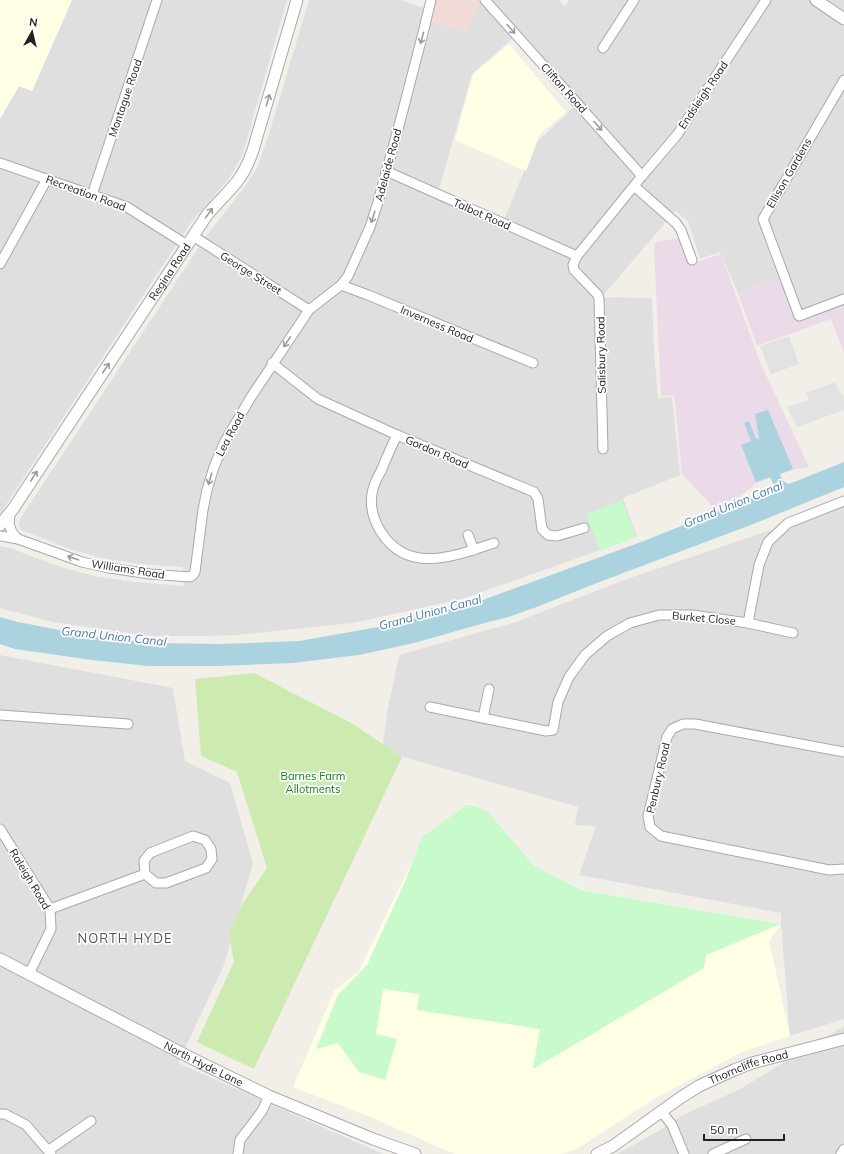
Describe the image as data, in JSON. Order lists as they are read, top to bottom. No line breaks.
{"streets":{"street":["Clifton Road","Endsleigh Road","Montague Road","Adelaide Road","Ellison Gardens","Recreation Road","Talbot Road","Regina Road","George Street","Inverness Road","Salisbury Road","Lea Road","Gordon Road","Williams Road","Burket Close","Penbury Road","Raleigh Road","North Hyde Lane","Thorncliffe Road"]},"crossings":[["Clifton Road","Endsleigh Road"],["Endsleigh Road","Talbot Road"],["Endsleigh Road","Salisbury Road"],["Montague Road","Recreation Road"],["Adelaide Road","Talbot Road"],["Adelaide Road","George Street"],["Adelaide Road","Inverness Road"],["Adelaide Road","Lea Road"],["Recreation Road","Regina Road"],["Recreation Road","George Street"],["Regina Road","George Street"],["George Street","Lea Road"],["Lea Road","Gordon Road"],["Lea Road","Williams Road"],["Raleigh Road","North Hyde Lane"]],"one_way":["Clifton Road","Adelaide Road","Regina Road","Lea Road","Williams Road"],"districts":["NORTH HYDE"],"water":["Grand Union Canal"],"parks":["Barnes Farm Allotments"],"scale_bar":"50 m","north":"top"}
